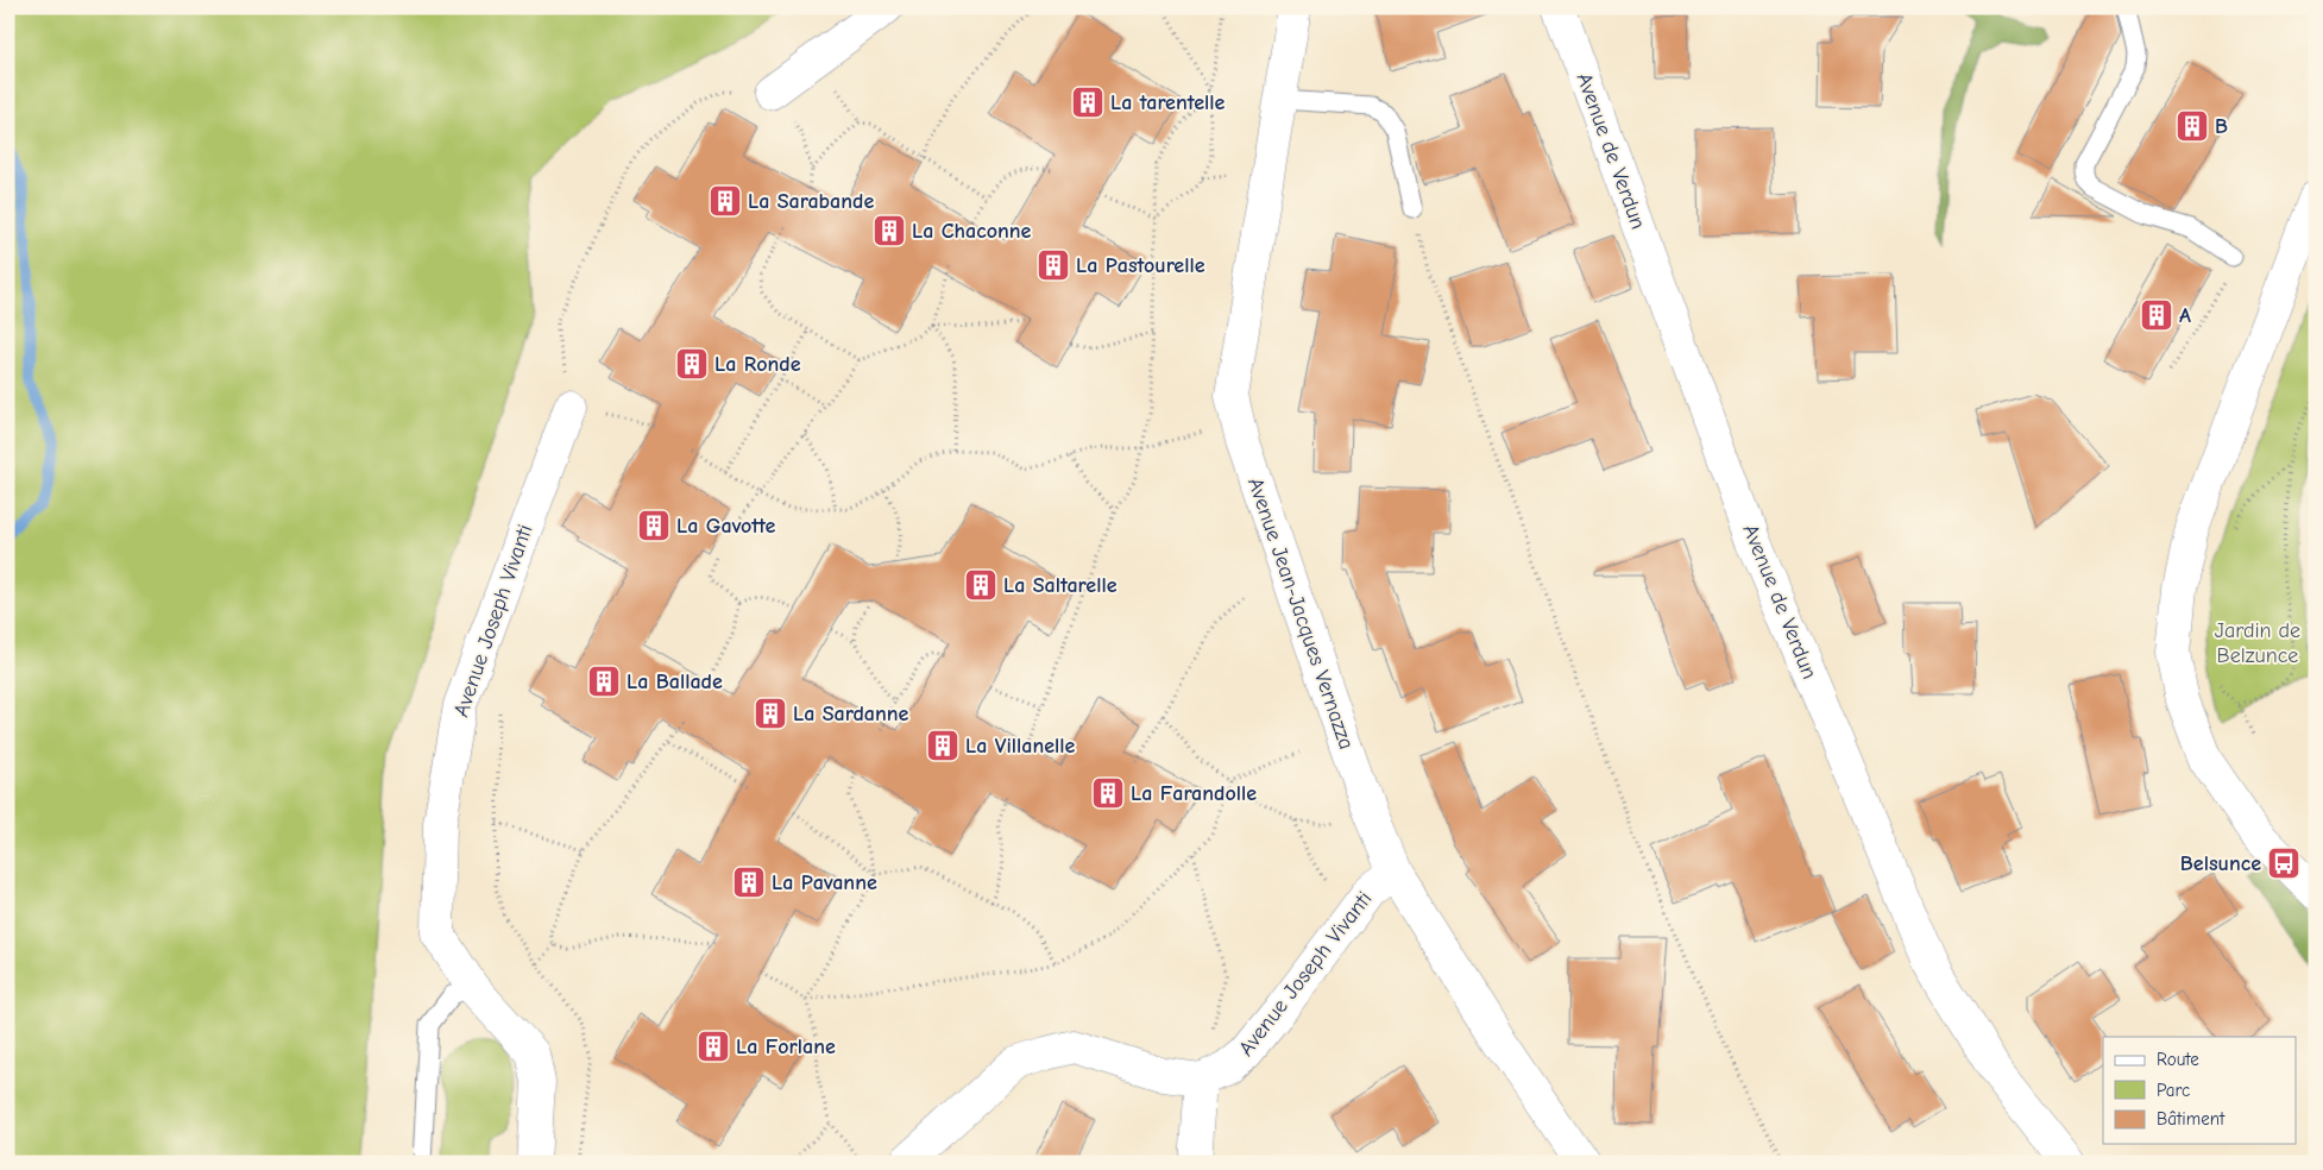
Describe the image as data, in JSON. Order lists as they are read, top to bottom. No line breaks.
{"streets":{"street":["Avenue de Verdun","Avenue Jean-Jacques Vernazza","Avenue Joseph Vivanti"]},"crossings":[["Avenue Jean-Jacques Vernazza","Avenue Joseph Vivanti"]],"parks":["Jardin de Belzunce"],"places":{"building":["La tarentelle","B","La Sarabande","La Chaconne","La Pastourelle","A","La Ronde","La Gavotte","La Saltarelle","La Ballade","La Sardanne","La Villanelle","La Farandolle","La Pavanne","La Forlane"],"bus stop":["Belsunce"]},"legend":["Route","Parc","Bâtiment"]}
